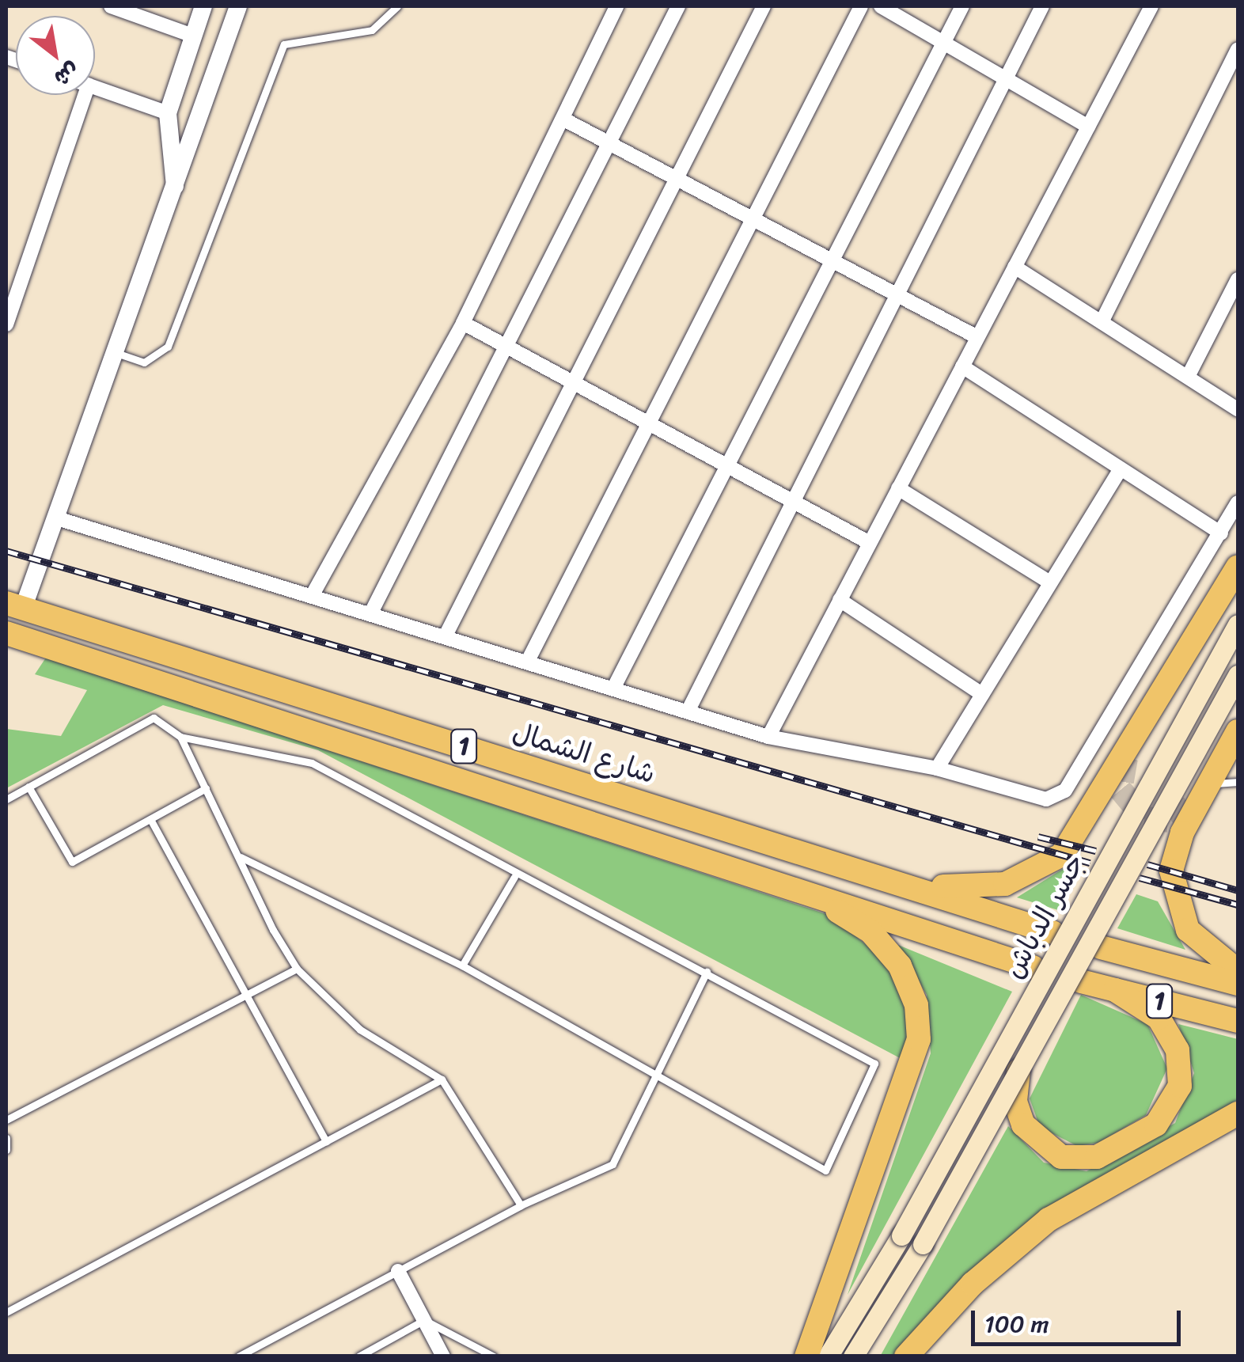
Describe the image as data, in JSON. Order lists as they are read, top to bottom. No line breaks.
{"streets":{"highway":["1","شارع الشمال"],"main road":["جسر الدباش"]},"scale_bar":"100 m","north":"bottom right"}
